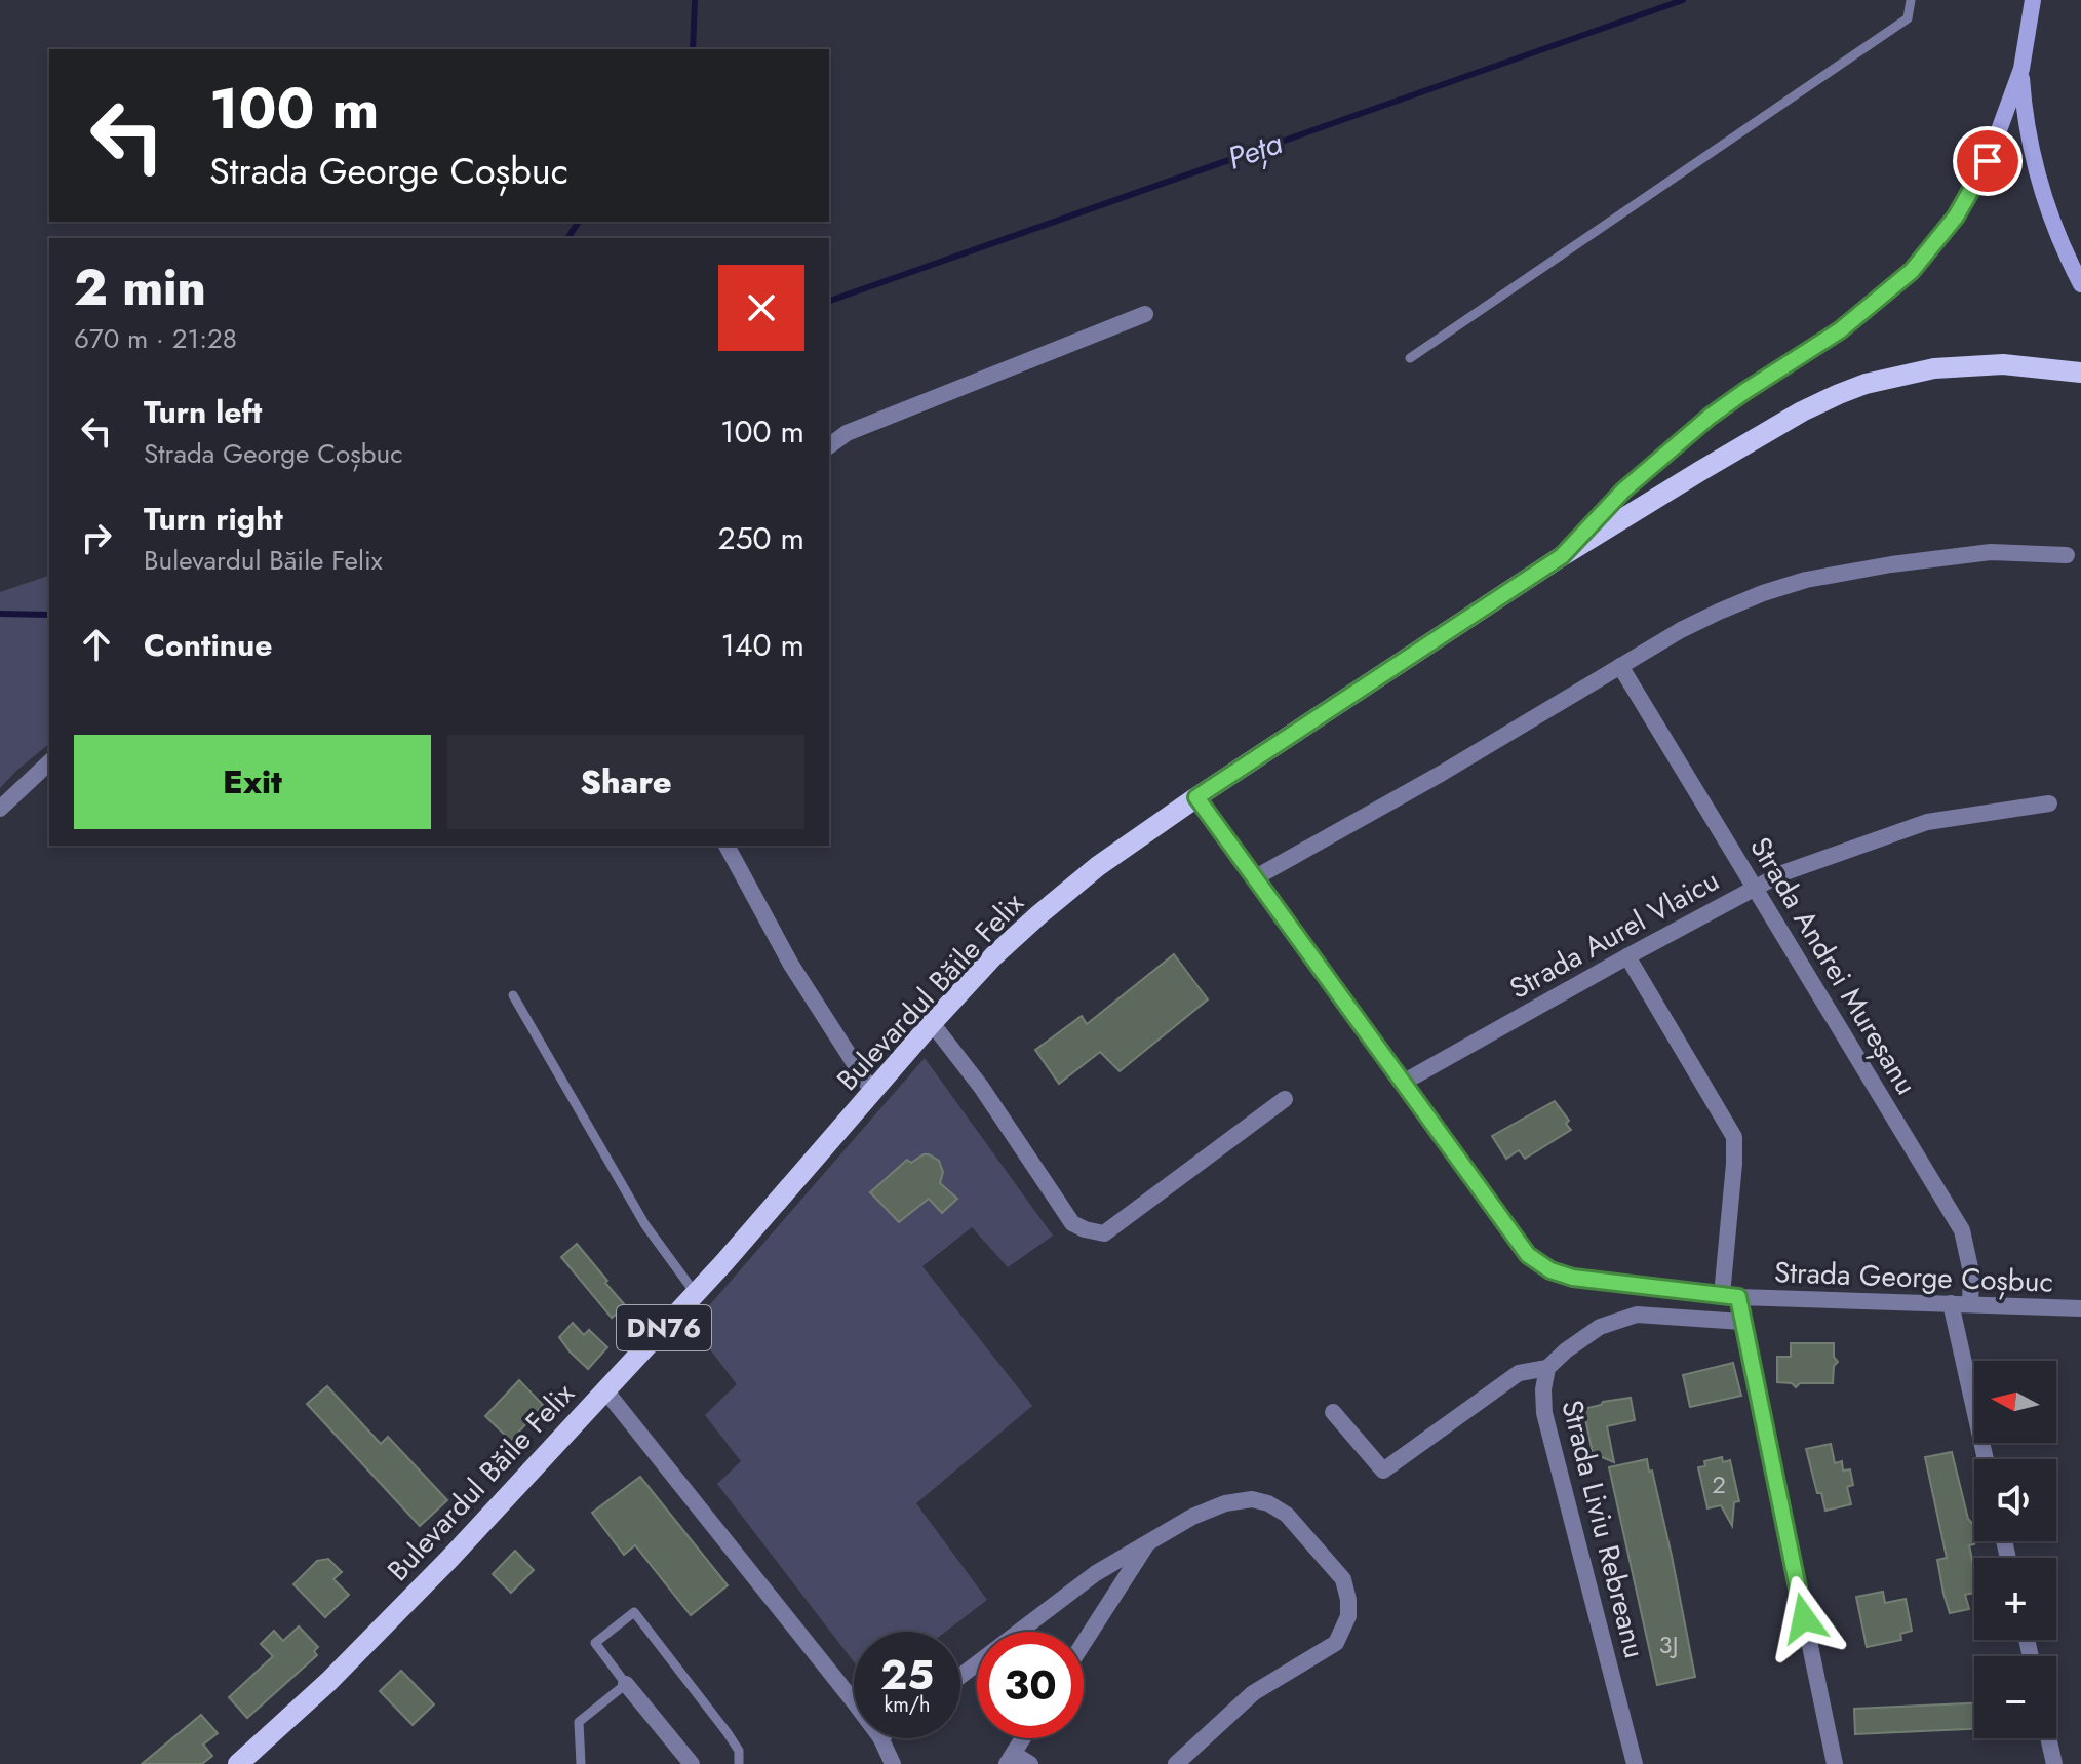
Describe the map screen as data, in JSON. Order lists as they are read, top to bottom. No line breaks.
{"streets":{"main road":["Bulevardul Băile Felix","DN76"],"street":["Strada Aurel Vlaicu","Strada Andrei Mureșanu","Strada George Coșbuc","Strada Liviu Rebreanu"]},"crossings":[["Strada Aurel Vlaicu","Strada Andrei Mureșanu"],["Strada Aurel Vlaicu","Strada George Coșbuc"],["Strada Andrei Mureșanu","Strada George Coșbuc"],["Bulevardul Băile Felix","Strada George Coșbuc"]],"water":["Peța"],"house_numbers":["2","3J"],"north":"left","page":{"turn":["100 m","Strada George Coșbuc"],"heading":["2 min","670 m · 21:28"],"list":[{"name":"Turn left","note":"Strada George Coșbuc","value":"100 m"},{"name":"Turn right","note":"Bulevardul Băile Felix","value":"250 m"},{"name":"Continue","value":"140 m"}],"buttons":["Exit","Share"],"map_buttons":["+","−"],"speed":"25 km/h","limit":"30"}}
